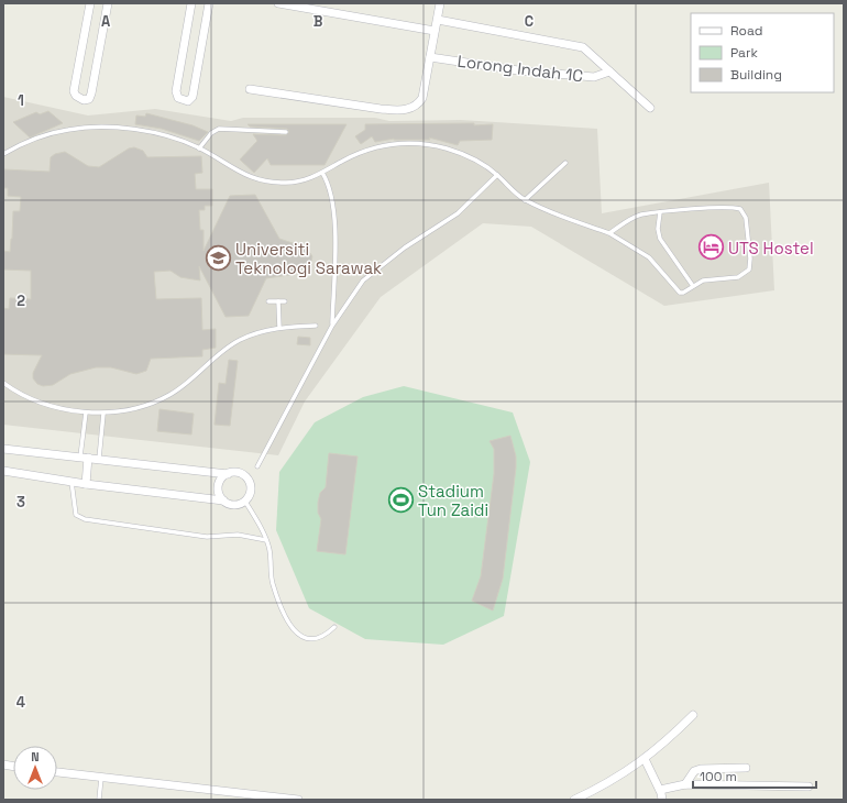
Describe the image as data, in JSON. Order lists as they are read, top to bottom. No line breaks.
{"streets":{"street":["Lorong Indah 1C"]},"places":{"hotel":["UTS Hostel"],"school or university":["Universiti Teknologi Sarawak"],"sports":["Stadium Tun Zaidi"]},"legend":["Road","Park","Building"],"scale_bar":"100 m","north":"top","grid":{"columns":["A","B","C"],"rows":["1","2","3","4"]}}
